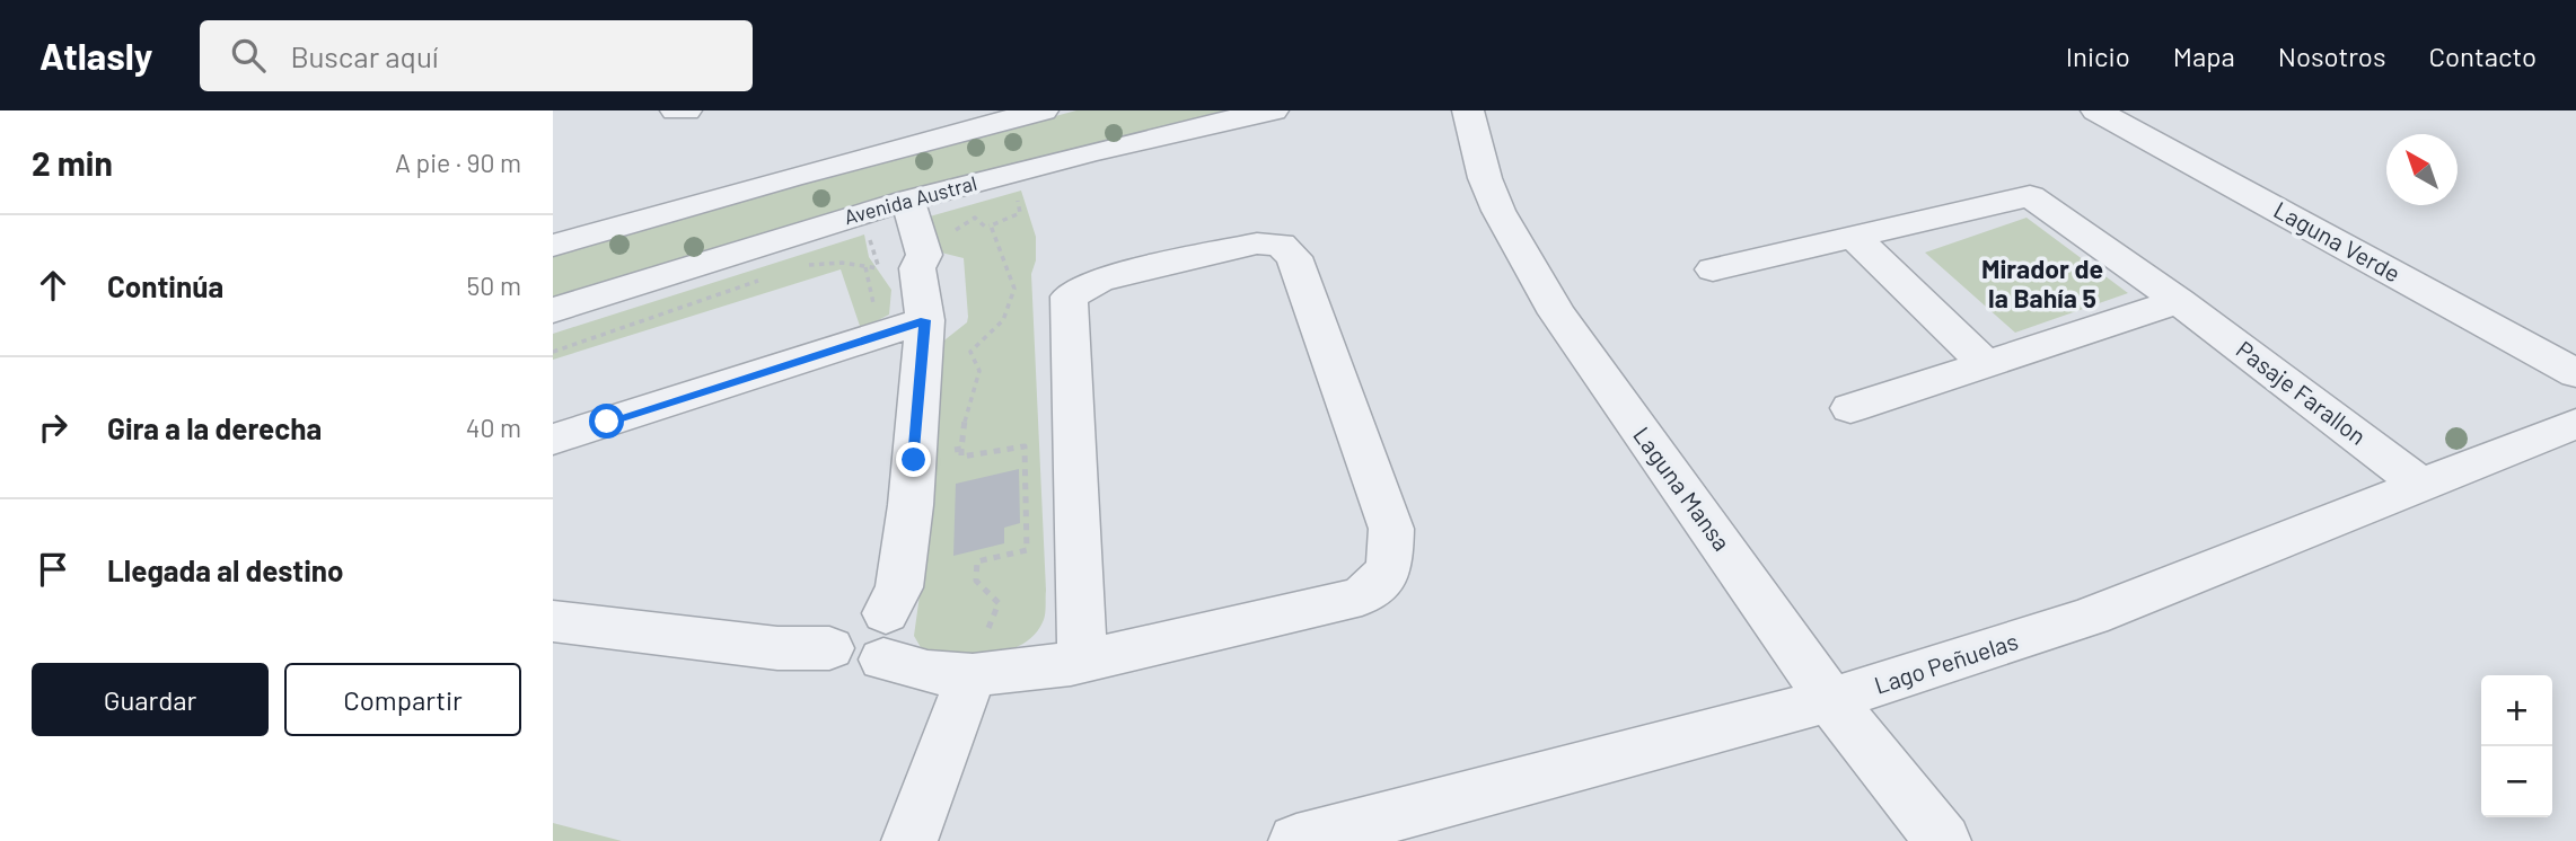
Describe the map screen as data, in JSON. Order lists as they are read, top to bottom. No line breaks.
{"streets":{"street":["Avenida Austral","Laguna Verde","Pasaje Farallon","Laguna Mansa","Lago Peñuelas"]},"crossings":[["Pasaje Farallon","Lago Peñuelas"],["Laguna Mansa","Lago Peñuelas"]],"districts":["Mirador de la Bahía 5"],"north":"top left","page":{"header":"Atlasly","search":"Buscar aquí","nav":["Inicio","Mapa","Nosotros","Contacto"],"heading":["2 min","A pie · 90 m"],"list":[["Continúa","50 m"],["Gira a la derecha","40 m"],"Llegada al destino"],"buttons":["Guardar","Compartir"],"map_buttons":["+","−"]}}
